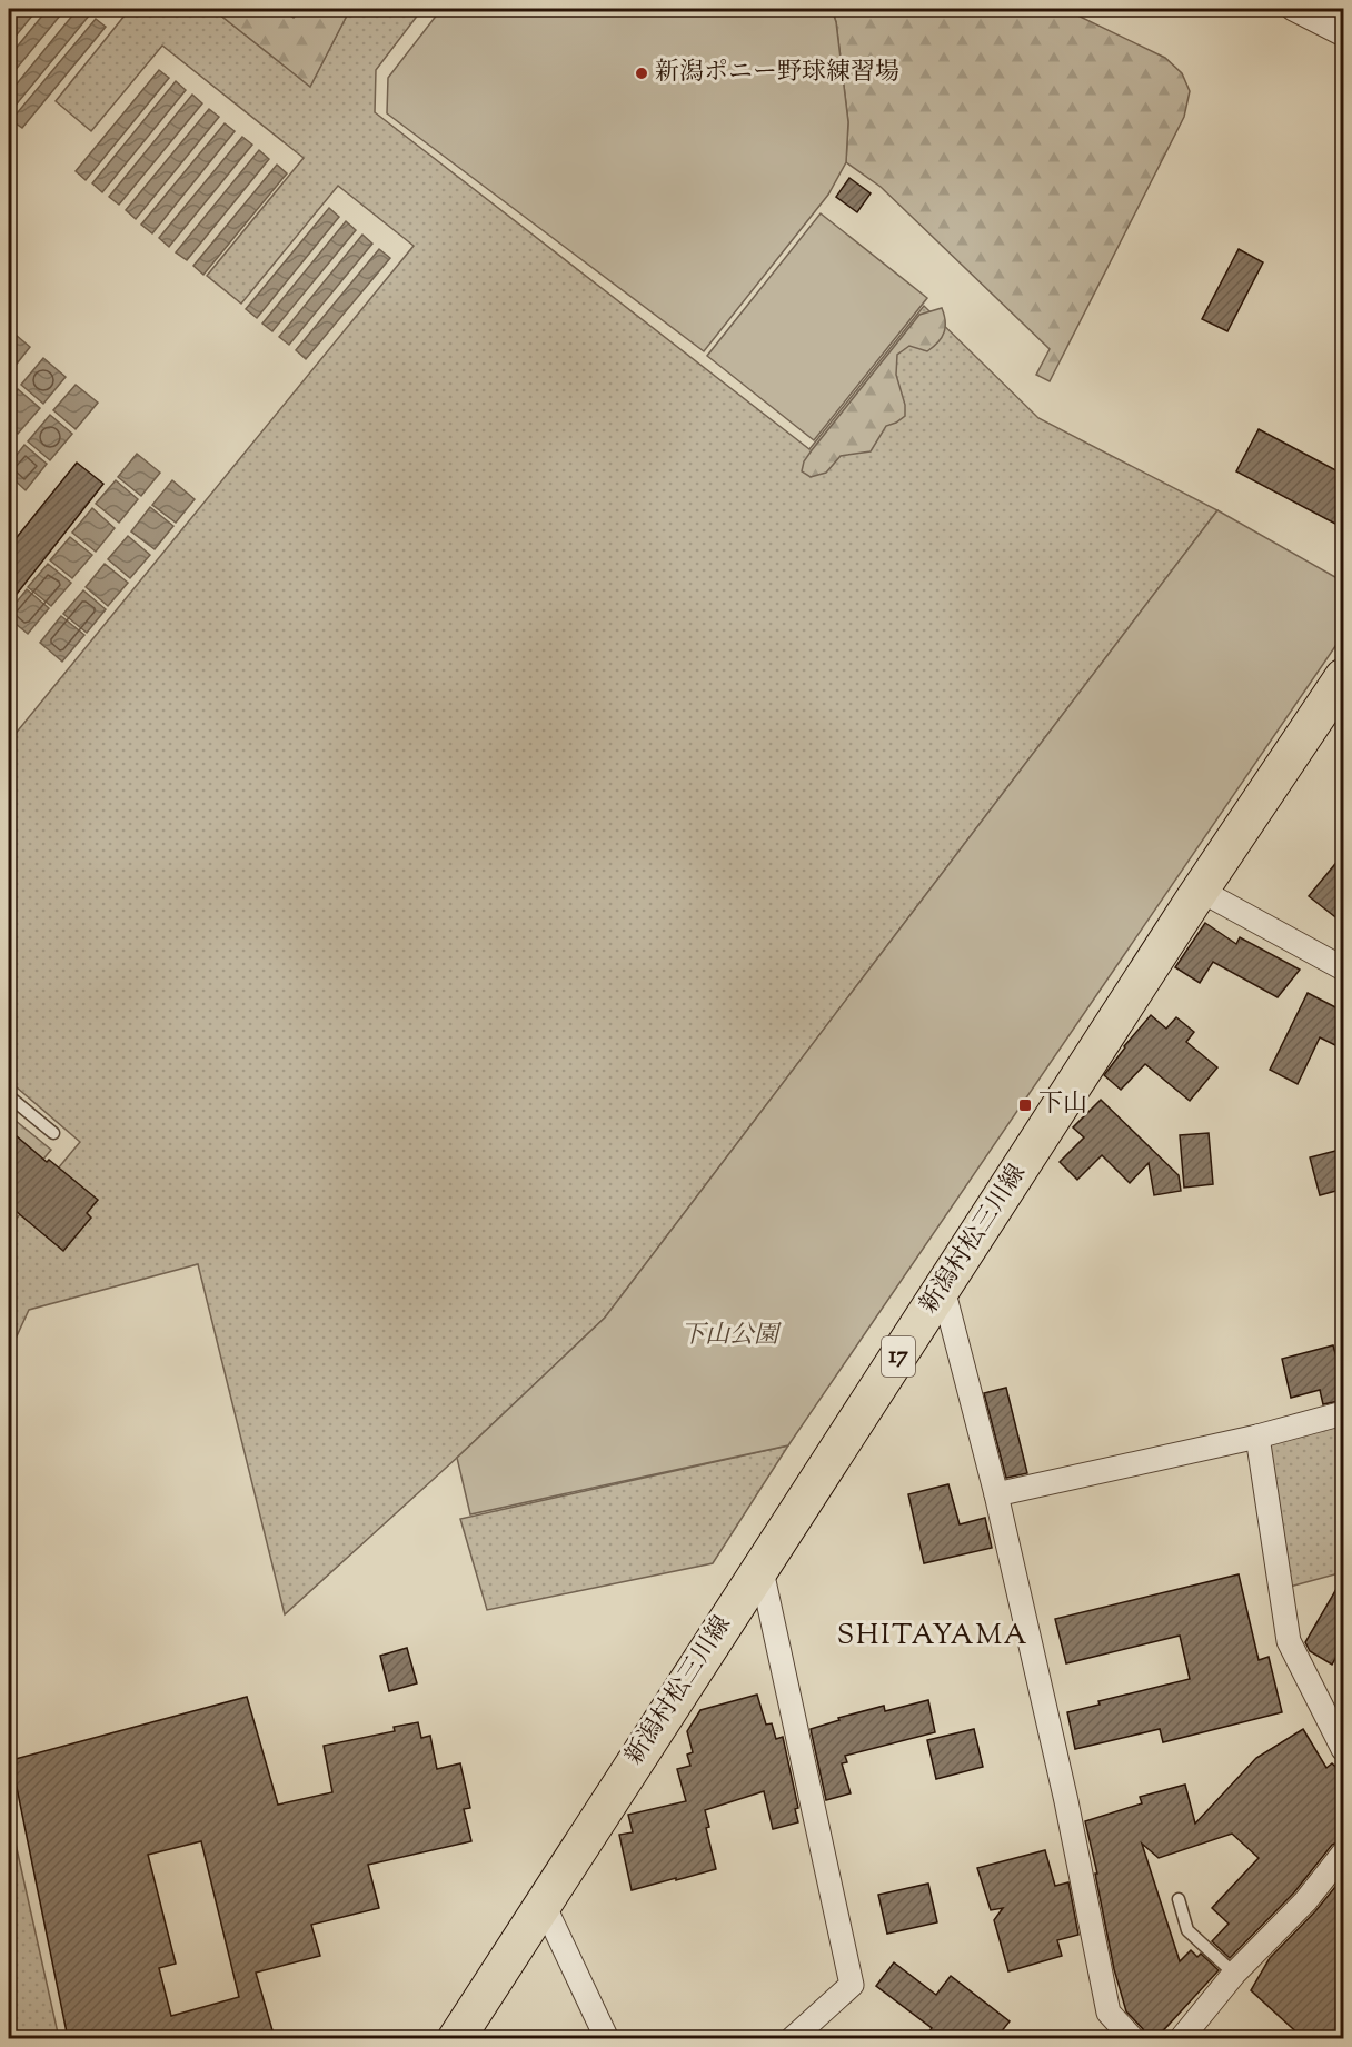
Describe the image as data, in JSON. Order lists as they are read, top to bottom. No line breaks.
{"streets":{"main road":["新潟村松三川線","17"]},"districts":["SHITAYAMA"],"parks":["下山公園"],"places":{"other":["新潟ポニー野球練習場"],"transit":["下山"]}}
